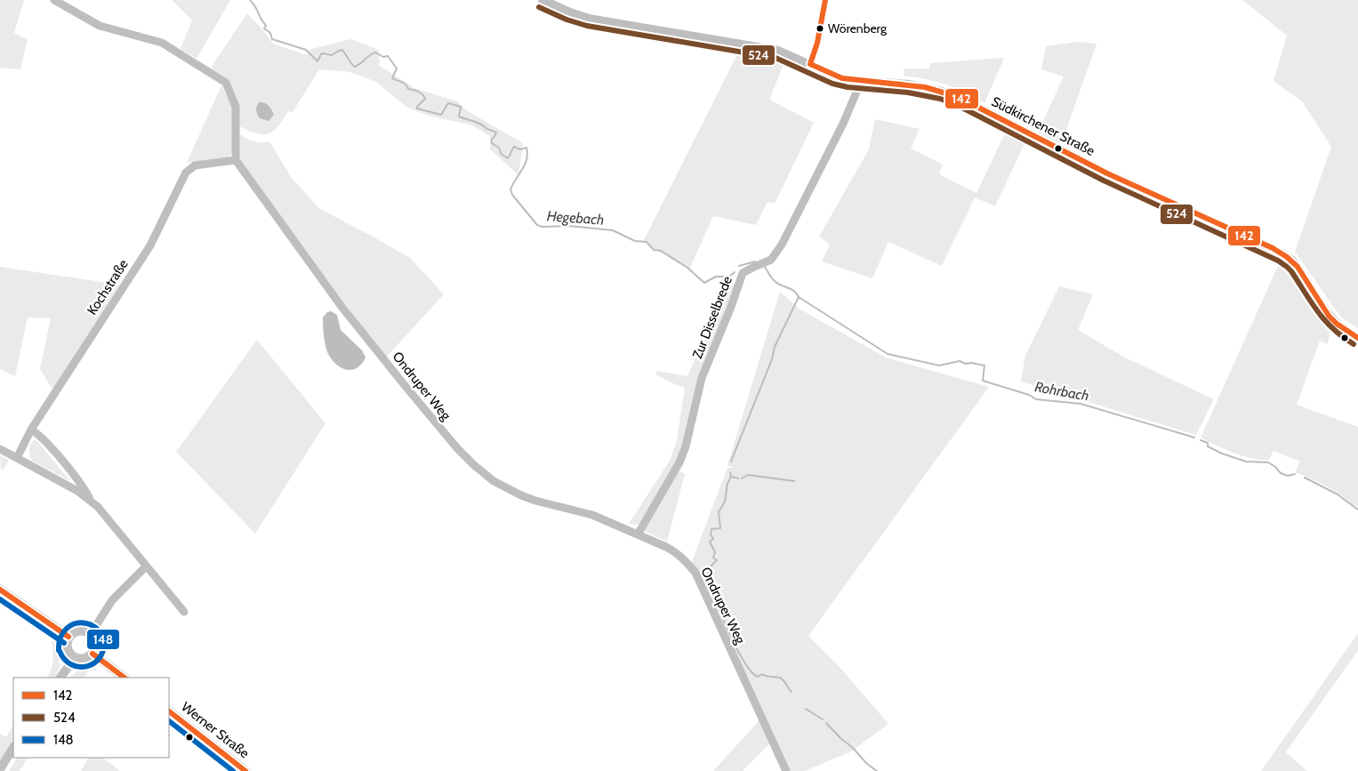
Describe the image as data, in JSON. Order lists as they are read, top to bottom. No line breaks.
{"streets":{"main road":["Werner Straße"],"street":["Südkirchener Straße","Kochstraße","Zur Disselbrede","Ondruper Weg"]},"crossings":[["Südkirchener Straße","Zur Disselbrede"],["Kochstraße","Ondruper Weg"],["Zur Disselbrede","Ondruper Weg"]],"water":["Hegebach","Rohrbach"],"places":["Wörenberg"],"lines":["transit line 142","transit line 524","transit line 148"],"legend":["142","524","148"]}
